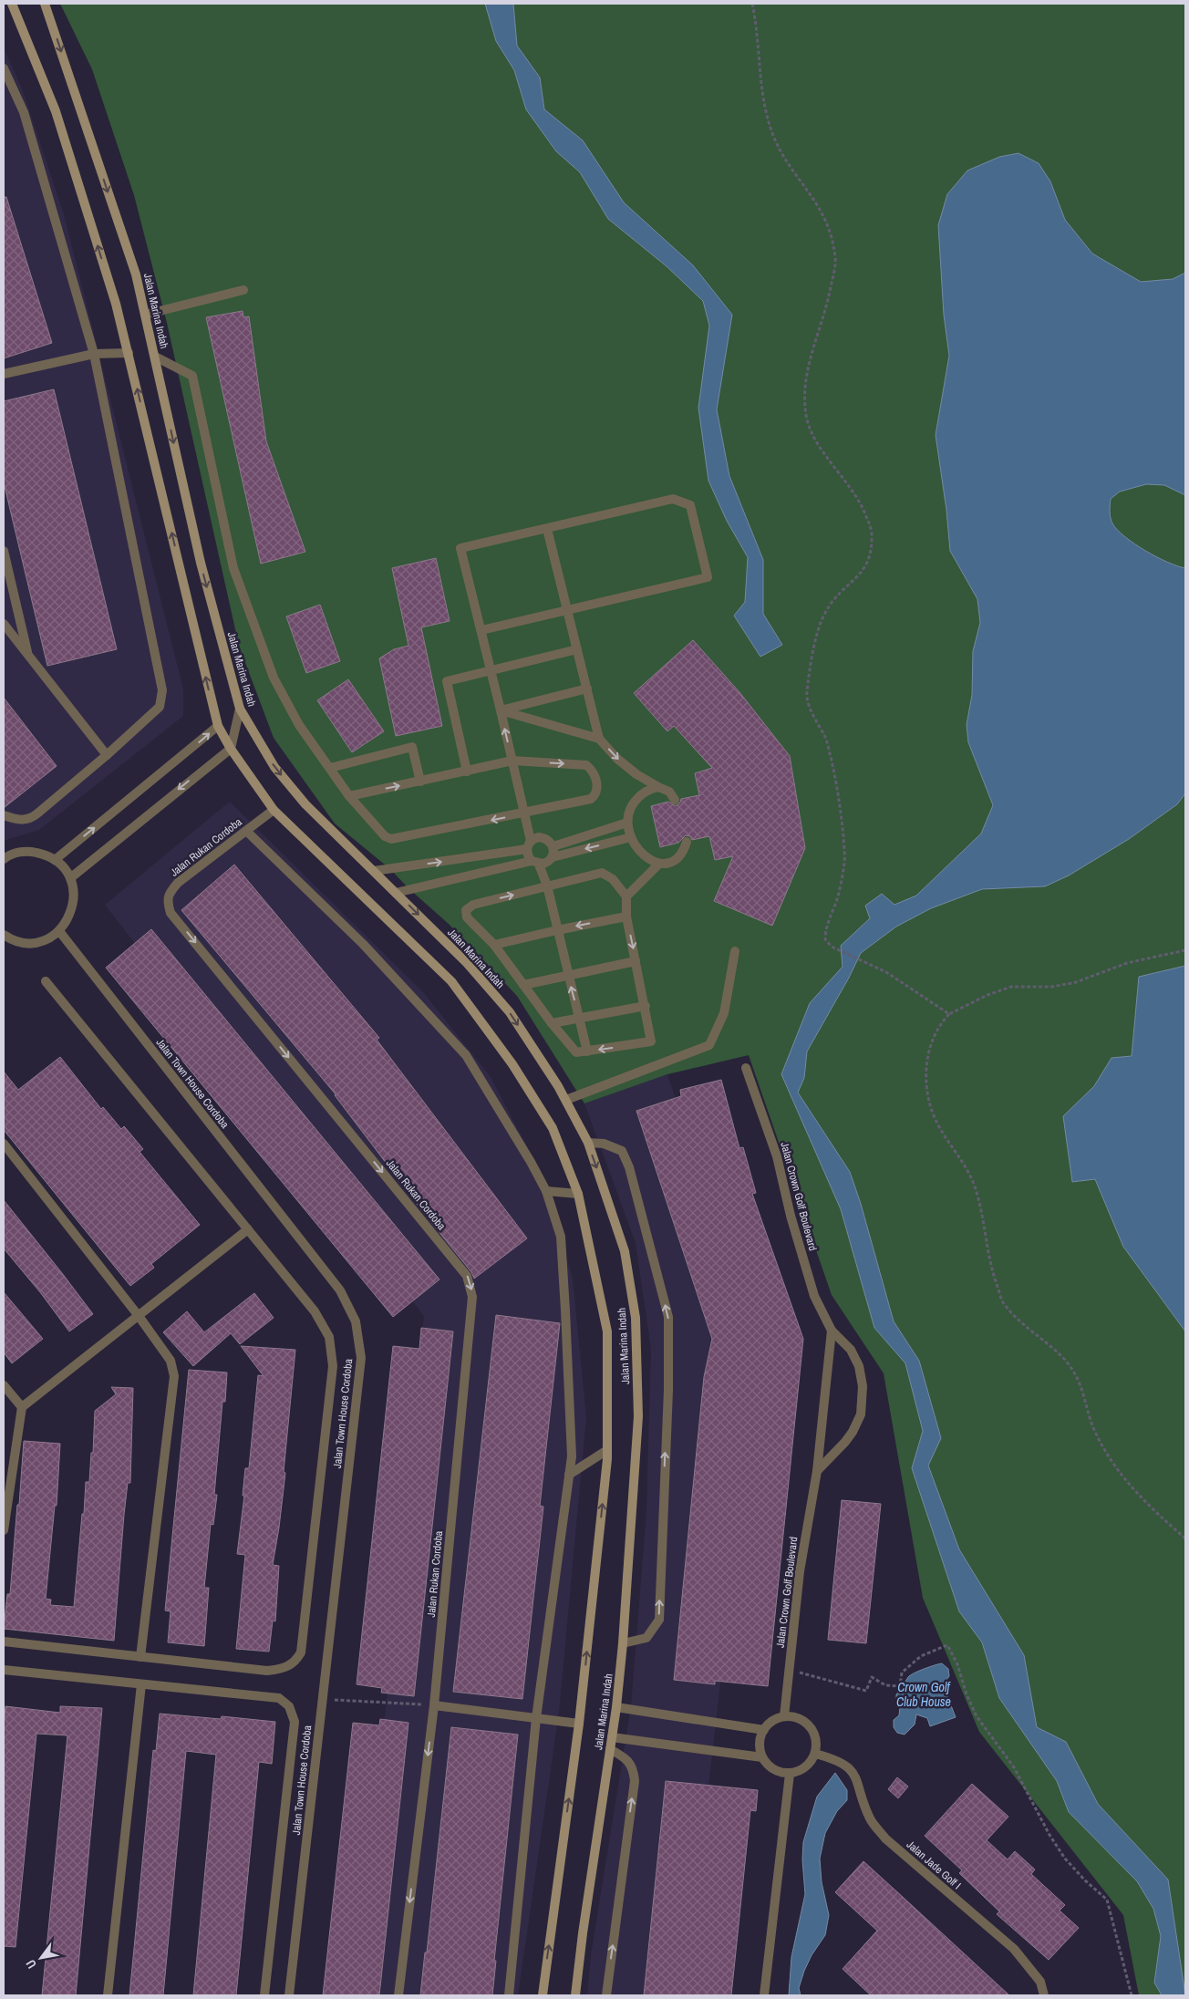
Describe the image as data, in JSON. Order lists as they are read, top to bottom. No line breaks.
{"streets":{"main road":["Jalan Marina Indah"],"street":["Jalan Rukan Cordoba","Jalan Town House Cordoba","Jalan Crown Golf Boulevard","Jalan Jade Golf I"]},"crossings":[["Jalan Marina Indah","Jalan Rukan Cordoba"],["Jalan Crown Golf Boulevard","Jalan Jade Golf I"]],"one_way":["Jalan Rukan Cordoba"],"water":["Crown Golf Club House"],"north":"bottom left"}
